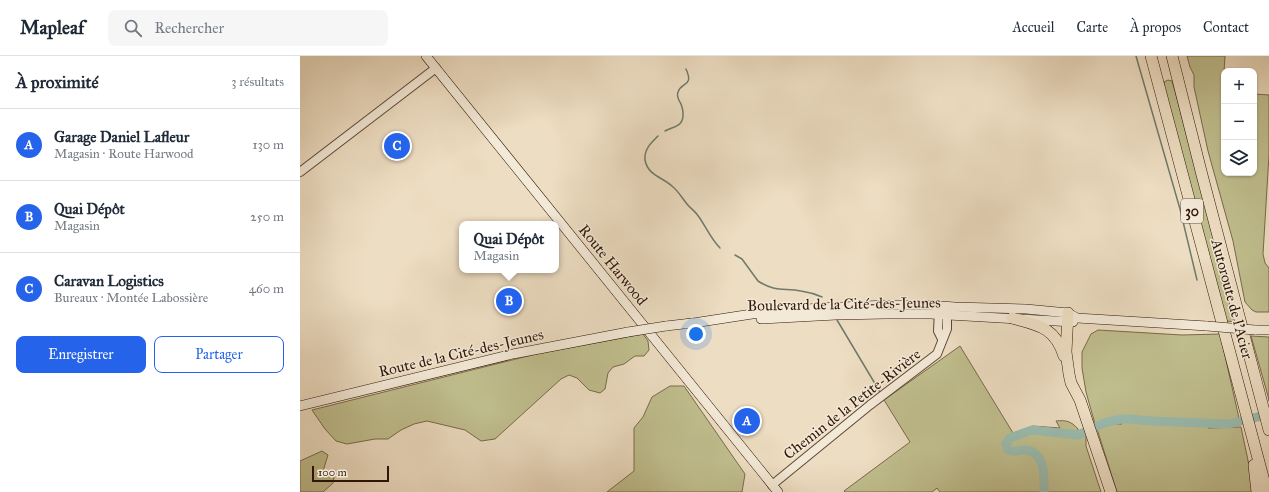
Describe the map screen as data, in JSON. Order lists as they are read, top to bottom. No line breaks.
{"streets":{"highway":["30","Autoroute de l'Acier"],"main road":["Route Harwood","Boulevard de la Cité-des-Jeunes","Route de la Cité-des-Jeunes"],"street":["Chemin de la Petite-Rivière"]},"crossings":[["Route Harwood","Chemin de la Petite-Rivière"],["Boulevard de la Cité-des-Jeunes","Route de la Cité-des-Jeunes"],["Boulevard de la Cité-des-Jeunes","Chemin de la Petite-Rivière"]],"scale_bar":"100 m","page":{"header":"Mapleaf","search":"Rechercher","nav":["Accueil","Carte","À propos","Contact"],"heading":["À proximité","3 résultats"],"map_buttons":["+","−"],"list":[{"mark":"A","name":"Garage Daniel Lafleur","note":"Magasin · Route Harwood","value":"130 m"},{"mark":"B","name":"Quai Dépôt","note":"Magasin","value":"250 m"},{"mark":"C","name":"Caravan Logistics","note":"Bureaux · Montée Labossière","value":"460 m"}],"pins":["C","B","A"],"popup":["Quai Dépôt","Magasin"],"buttons":["Enregistrer","Partager"],"scale":"100 m"}}
